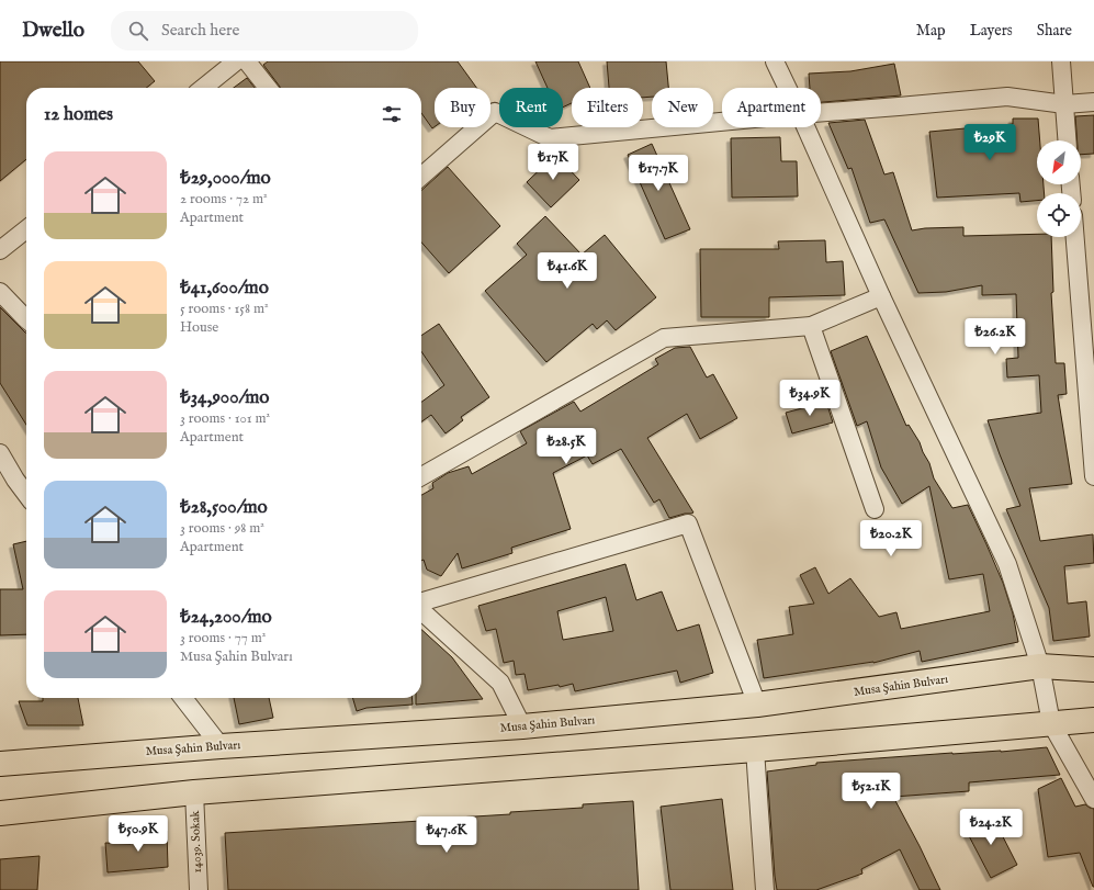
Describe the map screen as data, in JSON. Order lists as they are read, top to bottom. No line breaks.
{"streets":{"main road":["Musa Şahin Bulvarı"],"street":["14039. Sokak"]},"north":"bottom left","page":{"header":"Dwello","search":"Search here","nav":["Map","Layers","Share"],"chip":["Buy","Rent","Filters","New","Apartment"],"heading":"12 homes","price":["₺29K","₺17K","₺17.7K","₺41.6K","₺26.2K","₺34.9K","₺28.5K","₺20.2K","₺52.1K","₺24.2K","₺50.9K","₺47.6K"],"list":[{"name":"₺29,000/mo","note":"2 rooms · 72 m² · Apartment"},{"name":"₺41,600/mo","note":"5 rooms · 158 m² · House"},{"name":"₺34,900/mo","note":"3 rooms · 101 m² · Apartment"},{"name":"₺28,500/mo","note":"3 rooms · 98 m² · Apartment"},{"name":"₺24,200/mo","note":"3 rooms · 77 m² · Musa Şahin Bulvarı"}]}}
